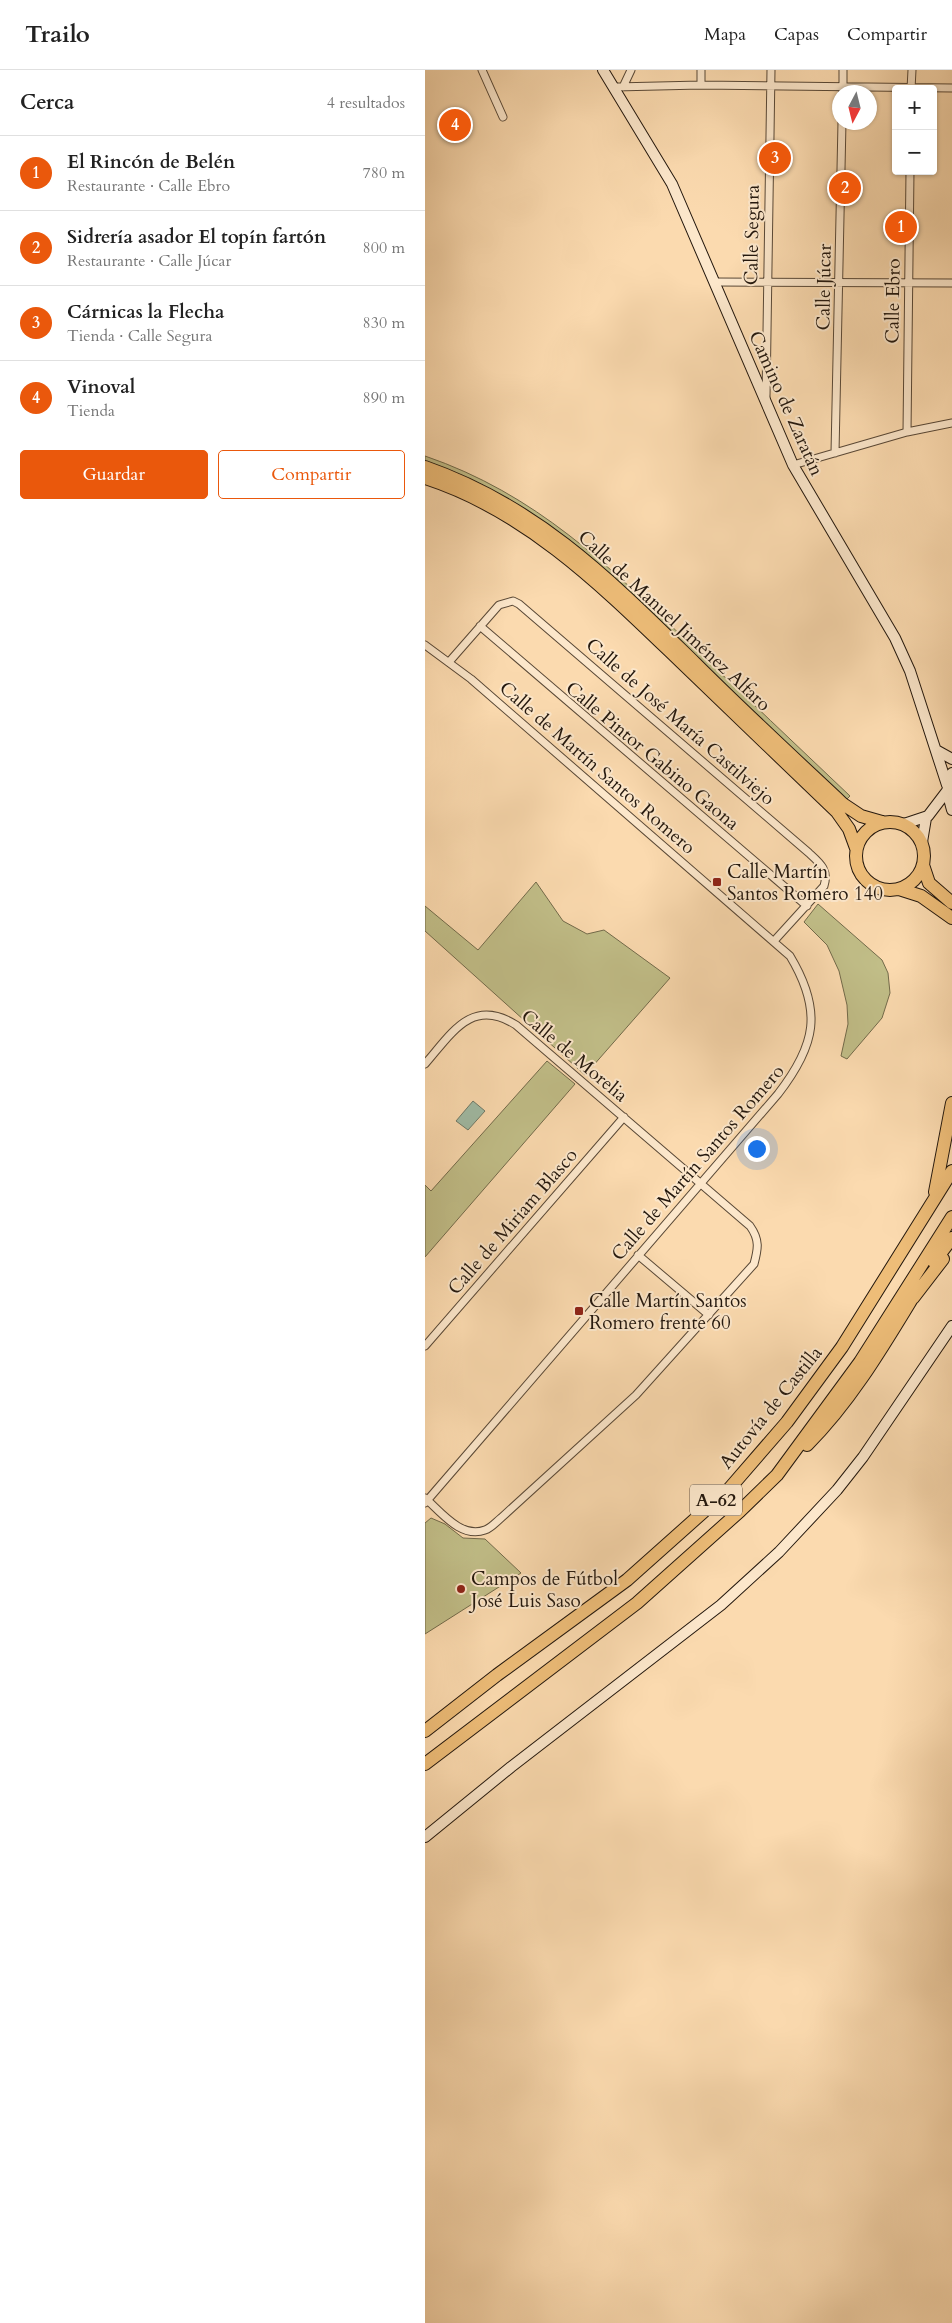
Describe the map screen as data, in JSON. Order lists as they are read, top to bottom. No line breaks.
{"streets":{"highway":["Calle de Manuel Jiménez Alfaro","Autovía de Castilla","A-62"],"street":["Calle Segura","Calle Júcar","Calle Ebro","Camino de Zaratán","Calle de José María Castilviejo","Calle Pintor Gabino Gaona","Calle de Martín Santos Romero","Calle de Morelia","Calle de Miriam Blasco"]},"crossings":[["Calle Segura","Camino de Zaratán"],["Calle de José María Castilviejo","Calle Pintor Gabino Gaona"],["Calle de José María Castilviejo","Calle de Martín Santos Romero"],["Calle de Martín Santos Romero","Calle de Morelia"],["Calle de Morelia","Calle de Miriam Blasco"]],"places":{"transit":["Calle Martín Santos Romero 140","Calle Martín Santos Romero frente 60"],"other":["Campos de Fútbol José Luis Saso"]},"north":"bottom","page":{"header":"Trailo","nav":["Mapa","Capas","Compartir"],"heading":["Cerca","4 resultados"],"map_buttons":["+","−"],"pins":["4","3","2","1"],"list":[{"mark":"1","name":"El Rincón de Belén","note":"Restaurante · Calle Ebro","value":"780 m"},{"mark":"2","name":"Sidrería asador El topín fartón","note":"Restaurante · Calle Júcar","value":"800 m"},{"mark":"3","name":"Cárnicas la Flecha","note":"Tienda · Calle Segura","value":"830 m"},{"mark":"4","name":"Vinoval","note":"Tienda","value":"890 m"}],"buttons":["Guardar","Compartir"]}}
